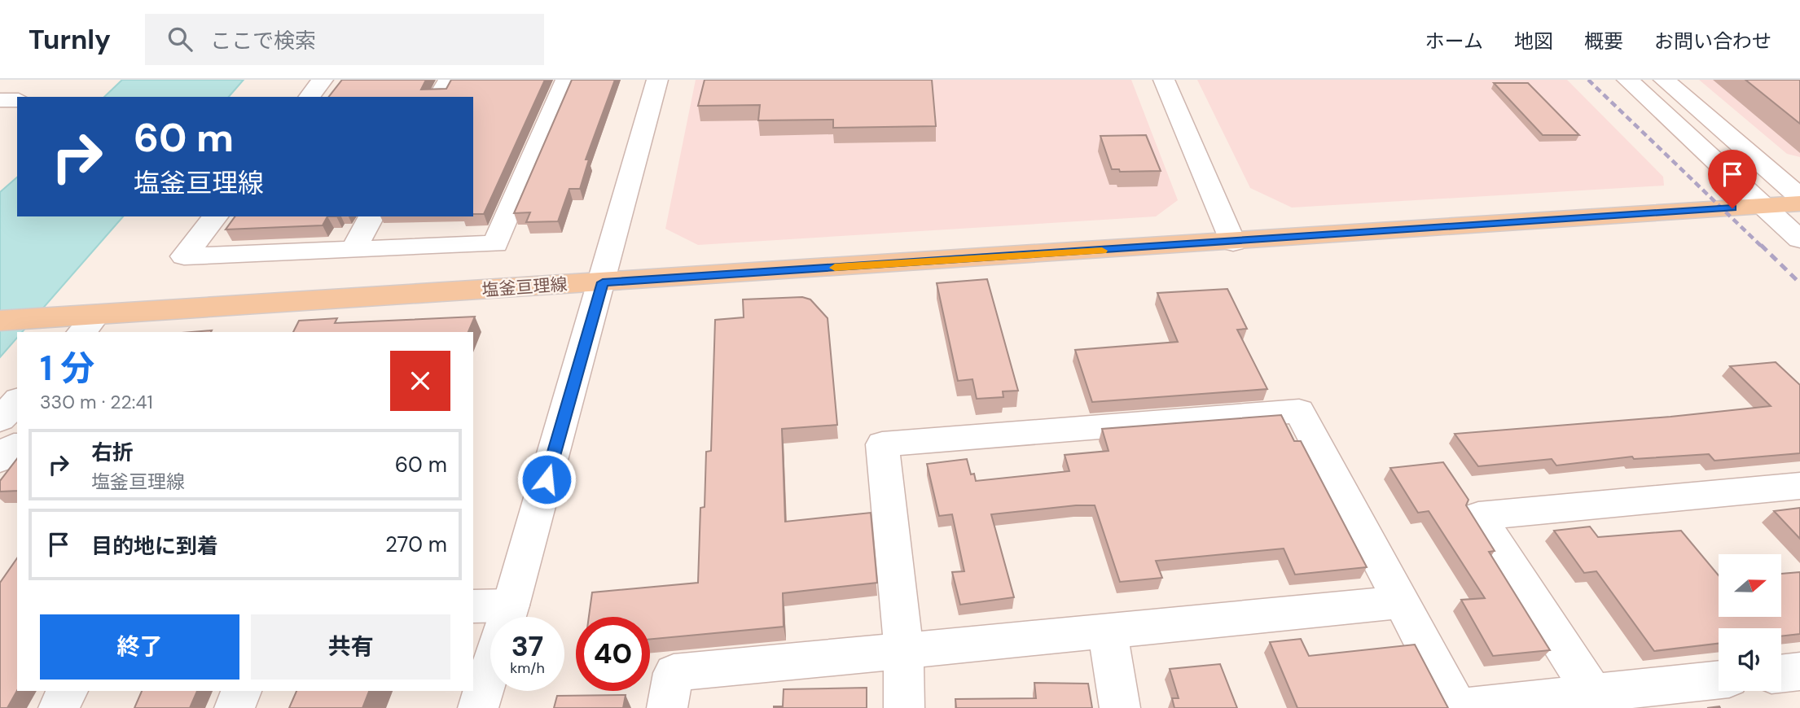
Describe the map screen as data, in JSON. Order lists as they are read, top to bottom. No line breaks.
{"streets":{"main road":["塩釜亘理線"]},"north":"right","page":{"header":"Turnly","search":"ここで検索","nav":["ホーム","地図","概要","お問い合わせ"],"turn":["60 m","塩釜亘理線"],"heading":["1 分","330 m · 22:41"],"list":[{"name":"右折","note":"塩釜亘理線","value":"60 m"},{"name":"目的地に到着","value":"270 m"}],"buttons":["終了","共有"],"speed":"37 km/h","limit":"40"}}
